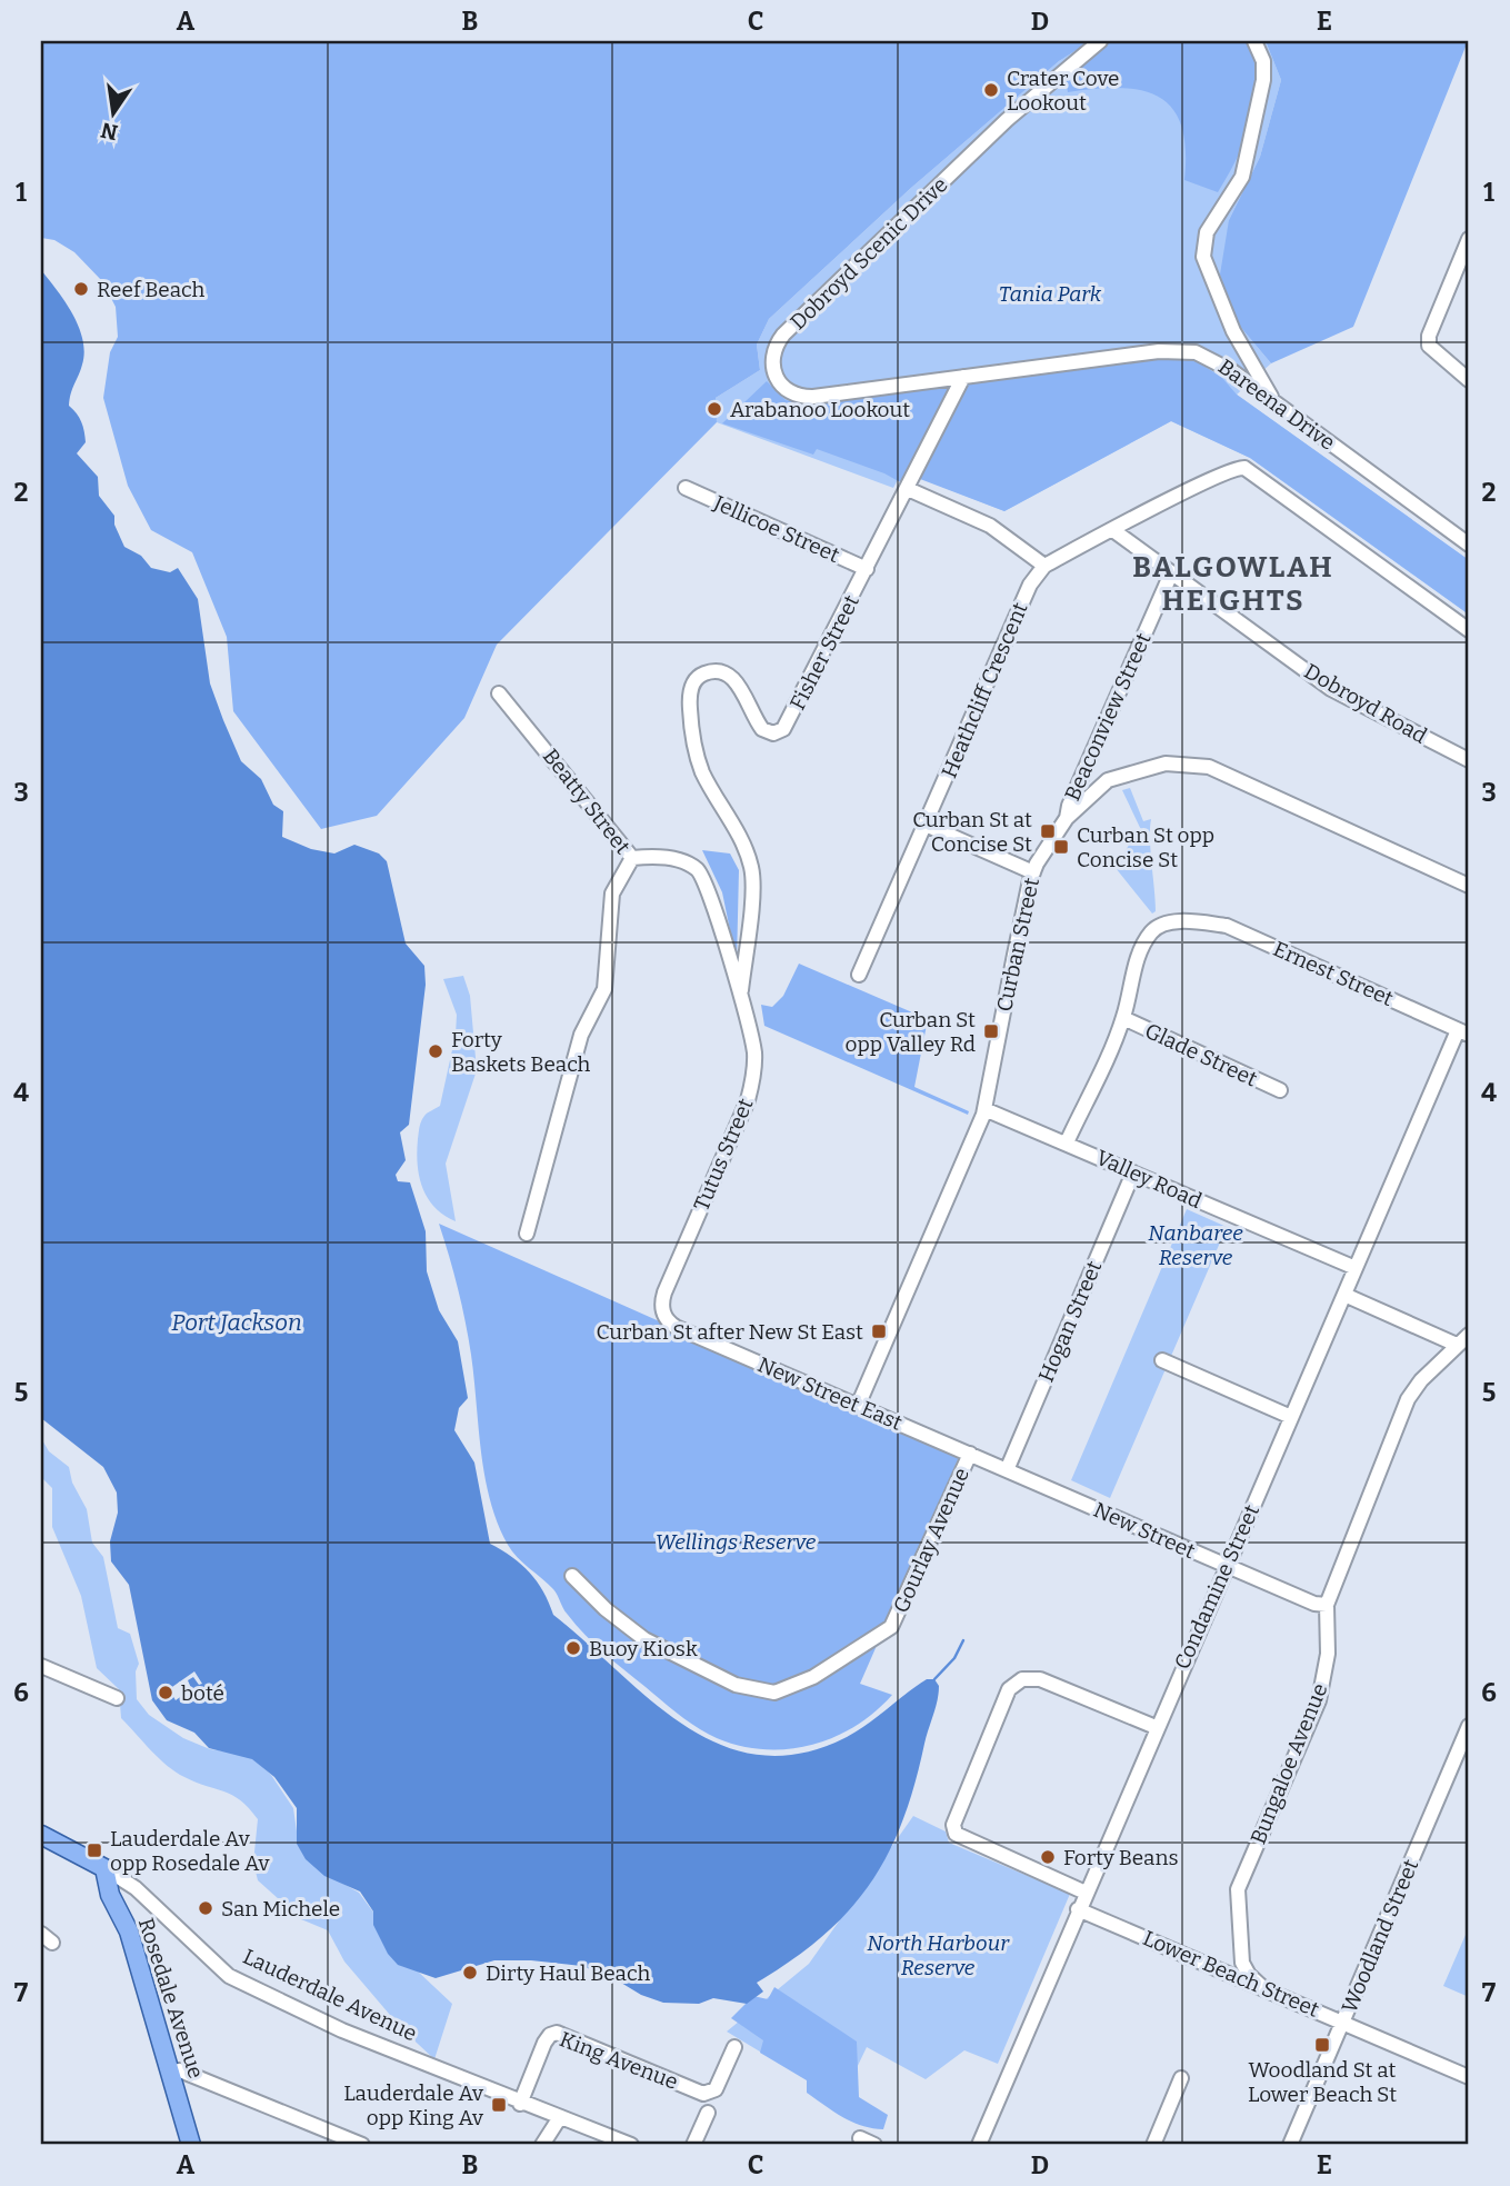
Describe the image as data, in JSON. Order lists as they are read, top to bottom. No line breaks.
{"streets":{"main road":["Lauderdale Avenue","Rosedale Avenue"],"street":["Dobroyd Scenic Drive","Bareena Drive","Jellicoe Street","Fisher Street","Heathcliff Crescent","Dobroyd Road","Beaconview Street","Beatty Street","Curban Street","Ernest Street","Glade Street","Tutus Street","Valley Road","Hogan Street","New Street East","New Street","Gourlay Avenue","Condamine Street","Bungaloe Avenue","Woodland Street","Lower Beach Street","King Avenue"]},"crossings":[["Dobroyd Scenic Drive","Bareena Drive"],["Dobroyd Scenic Drive","Fisher Street"],["Bareena Drive","Fisher Street"],["Jellicoe Street","Fisher Street"],["Fisher Street","Tutus Street"],["Dobroyd Road","Beaconview Street"],["Beaconview Street","Curban Street"],["Beatty Street","Tutus Street"],["Curban Street","Valley Road"],["Curban Street","New Street East"],["Ernest Street","Glade Street"],["Ernest Street","Condamine Street"],["Tutus Street","New Street East"],["Valley Road","Hogan Street"],["Valley Road","Condamine Street"],["Hogan Street","New Street East"],["Hogan Street","New Street"],["New Street East","New Street"],["New Street East","Gourlay Avenue"],["New Street","Condamine Street"],["New Street","Bungaloe Avenue"],["Condamine Street","Lower Beach Street"],["Bungaloe Avenue","Lower Beach Street"],["Woodland Street","Lower Beach Street"],["Lauderdale Avenue","Rosedale Avenue"],["Lauderdale Avenue","King Avenue"]],"districts":["BALGOWLAH HEIGHTS"],"water":["Port Jackson"],"parks":["Tania Park","Nanbaree Reserve","Wellings Reserve","North Harbour Reserve"],"places":{"other":["Crater Cove Lookout","Reef Beach","Arabanoo Lookout","Forty Baskets Beach","Buoy Kiosk","boté","Forty Beans","San Michele","Dirty Haul Beach"],"transit":["Curban St at Concise St","Curban St opp Concise St","Curban St opp Valley Rd","Curban St after New St East","Lauderdale Av opp Rosedale Av","Woodland St at Lower Beach St","Lauderdale Av opp King Av"]},"north":"bottom","grid":{"columns":["A","B","C","D","E"],"rows":["1","2","3","4","5","6","7"]}}
